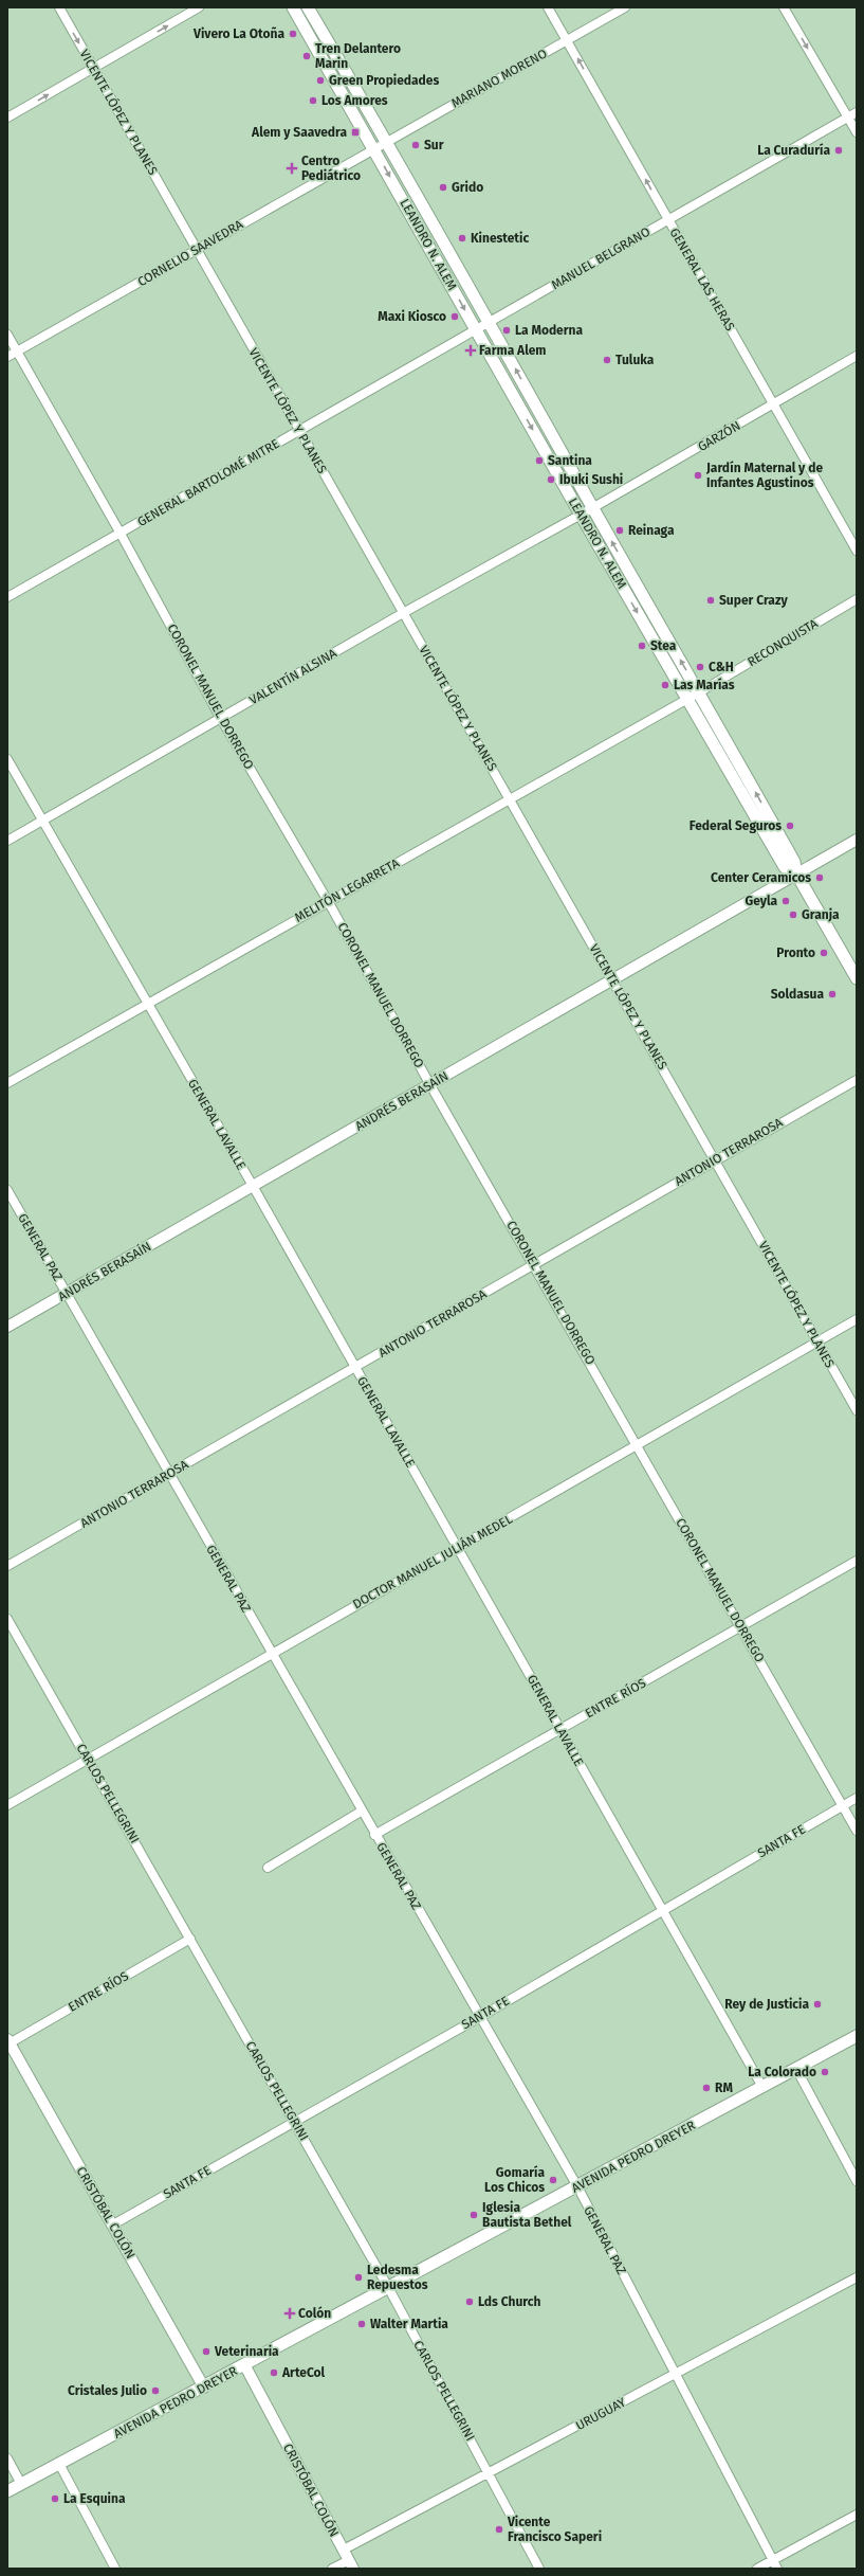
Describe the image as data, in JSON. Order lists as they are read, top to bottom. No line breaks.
{"streets":{"main road":["LEANDRO N. ALEM","AVENIDA PEDRO DREYER"],"street":["MARIANO MORENO","VICENTE LÓPEZ Y PLANES","CORNELIO SAAVEDRA","MANUEL BELGRANO","GENERAL LAS HERAS","GARZÓN","GENERAL BARTOLOMÉ MITRE","RECONQUISTA","VALENTÍN ALSINA","CORONEL MANUEL DORREGO","MELITÓN LEGARRETA","ANDRÉS BERASAÍN","GENERAL LAVALLE","ANTONIO TERRAROSA","GENERAL PAZ","DOCTOR MANUEL JULIÁN MEDEL","ENTRE RÍOS","CARLOS PELLEGRINI","SANTA FE","CRISTÓBAL COLÓN","URUGUAY"]},"crossings":[["MARIANO MORENO","LEANDRO N. ALEM"],["MARIANO MORENO","CORNELIO SAAVEDRA"],["MARIANO MORENO","GENERAL LAS HERAS"],["VICENTE LÓPEZ Y PLANES","CORNELIO SAAVEDRA"],["VICENTE LÓPEZ Y PLANES","GENERAL BARTOLOMÉ MITRE"],["VICENTE LÓPEZ Y PLANES","VALENTÍN ALSINA"],["VICENTE LÓPEZ Y PLANES","MELITÓN LEGARRETA"],["VICENTE LÓPEZ Y PLANES","ANDRÉS BERASAÍN"],["VICENTE LÓPEZ Y PLANES","ANTONIO TERRAROSA"],["VICENTE LÓPEZ Y PLANES","DOCTOR MANUEL JULIÁN MEDEL"],["LEANDRO N. ALEM","CORNELIO SAAVEDRA"],["LEANDRO N. ALEM","MANUEL BELGRANO"],["LEANDRO N. ALEM","GARZÓN"],["LEANDRO N. ALEM","GENERAL BARTOLOMÉ MITRE"],["LEANDRO N. ALEM","RECONQUISTA"],["LEANDRO N. ALEM","VALENTÍN ALSINA"],["LEANDRO N. ALEM","MELITÓN LEGARRETA"],["LEANDRO N. ALEM","ANDRÉS BERASAÍN"],["CORNELIO SAAVEDRA","CORONEL MANUEL DORREGO"],["MANUEL BELGRANO","GENERAL LAS HERAS"],["MANUEL BELGRANO","GENERAL BARTOLOMÉ MITRE"],["GENERAL LAS HERAS","GARZÓN"],["GARZÓN","VALENTÍN ALSINA"],["GENERAL BARTOLOMÉ MITRE","CORONEL MANUEL DORREGO"],["RECONQUISTA","MELITÓN LEGARRETA"],["VALENTÍN ALSINA","CORONEL MANUEL DORREGO"],["VALENTÍN ALSINA","GENERAL LAVALLE"],["CORONEL MANUEL DORREGO","MELITÓN LEGARRETA"],["CORONEL MANUEL DORREGO","ANDRÉS BERASAÍN"],["CORONEL MANUEL DORREGO","ANTONIO TERRAROSA"],["CORONEL MANUEL DORREGO","DOCTOR MANUEL JULIÁN MEDEL"],["CORONEL MANUEL DORREGO","ENTRE RÍOS"],["CORONEL MANUEL DORREGO","SANTA FE"],["MELITÓN LEGARRETA","GENERAL LAVALLE"],["ANDRÉS BERASAÍN","GENERAL LAVALLE"],["ANDRÉS BERASAÍN","GENERAL PAZ"],["GENERAL LAVALLE","ANTONIO TERRAROSA"],["GENERAL LAVALLE","DOCTOR MANUEL JULIÁN MEDEL"],["GENERAL LAVALLE","ENTRE RÍOS"],["GENERAL LAVALLE","SANTA FE"],["GENERAL LAVALLE","AVENIDA PEDRO DREYER"],["ANTONIO TERRAROSA","GENERAL PAZ"],["GENERAL PAZ","DOCTOR MANUEL JULIÁN MEDEL"],["GENERAL PAZ","ENTRE RÍOS"],["GENERAL PAZ","SANTA FE"],["GENERAL PAZ","AVENIDA PEDRO DREYER"],["GENERAL PAZ","URUGUAY"],["DOCTOR MANUEL JULIÁN MEDEL","CARLOS PELLEGRINI"],["ENTRE RÍOS","CARLOS PELLEGRINI"],["ENTRE RÍOS","CRISTÓBAL COLÓN"],["CARLOS PELLEGRINI","SANTA FE"],["CARLOS PELLEGRINI","AVENIDA PEDRO DREYER"],["CARLOS PELLEGRINI","URUGUAY"],["SANTA FE","CRISTÓBAL COLÓN"],["AVENIDA PEDRO DREYER","CRISTÓBAL COLÓN"],["CRISTÓBAL COLÓN","URUGUAY"]],"places":{"other":["Vivero La Otoña","Tren Delantero Marin","Green Propiedades","Los Amores","Sur","La Curaduría","Grido","Kinestetic","Maxi Kiosco","La Moderna","Tuluka","Santina","Jardín Maternal y de Infantes Agustinos","Ibuki Sushi","Reinaga","Super Crazy","Stea","C&H","Las Marías","Federal Seguros","Center Ceramicos","Geyla","Granja","Pronto","Soldasua","Rey de Justicia","La Colorado","RM","Gomaría Los Chicos","Iglesia Bautista Bethel","Ledesma Repuestos","Lds Church","Walter Martia","Veterinaria","ArteCol","Cristales Julio","La Esquina","Vicente Francisco Saperi"],"transit":["Alem y Saavedra"],"health":["Centro Pediátrico","Farma Alem","Colón"]}}
